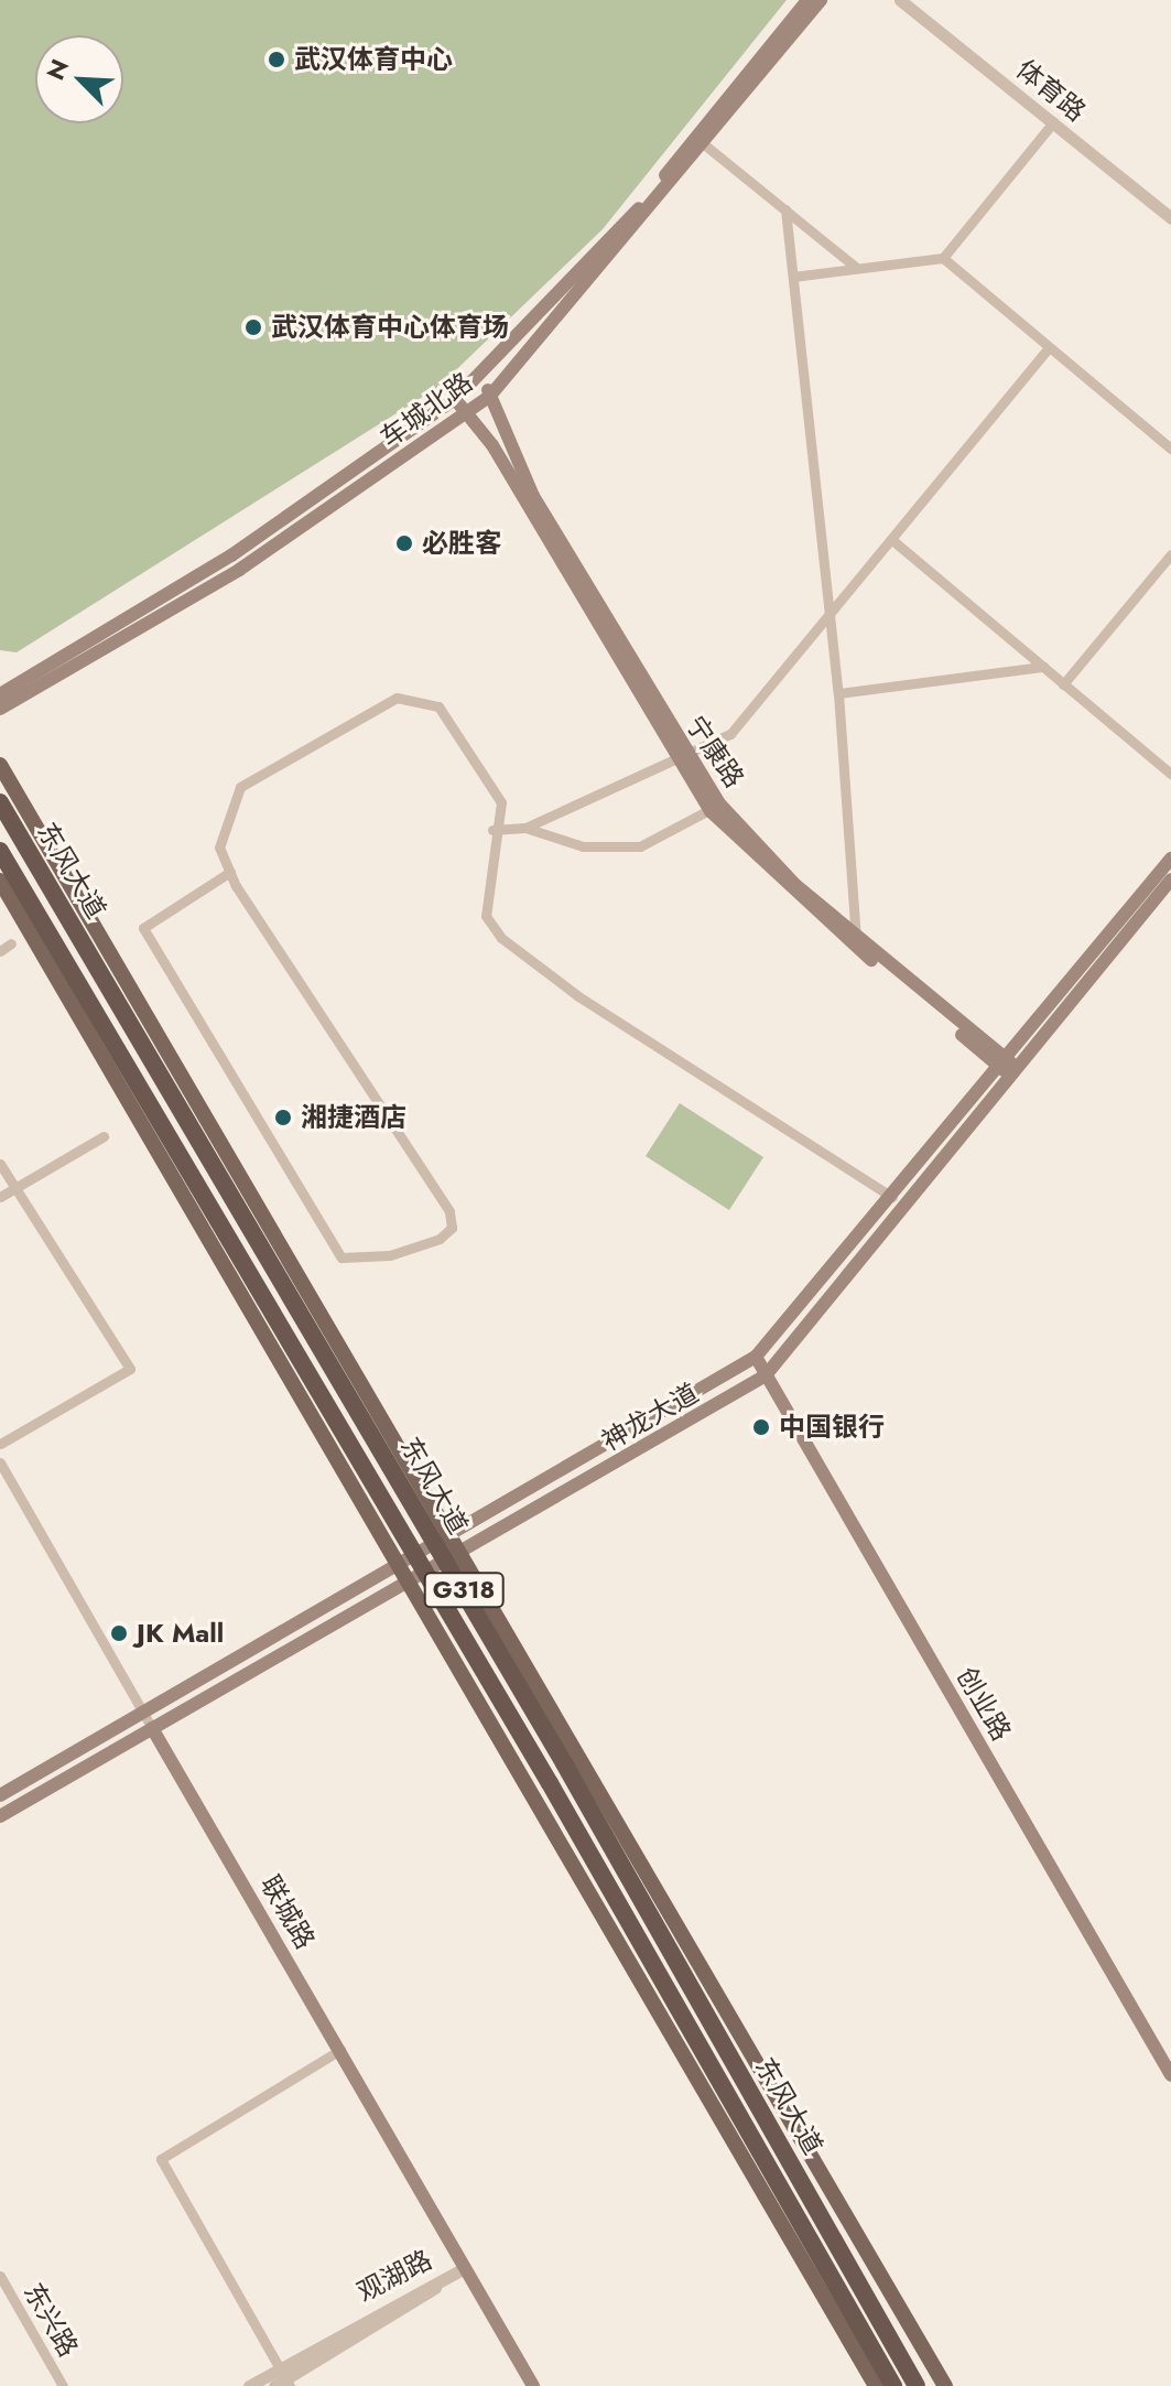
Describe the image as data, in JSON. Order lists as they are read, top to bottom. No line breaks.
{"streets":{"highway":["东风大道","G318"],"main road":["车城北路","宁康路","神龙大道","创业路","联城路"],"street":["体育路","观湖路","东兴路"]},"crossings":[["车城北路","宁康路"],["宁康路","神龙大道"],["神龙大道","创业路"],["神龙大道","联城路"],["联城路","观湖路"]],"places":["武汉体育中心","武汉体育中心体育场","必胜客","湘捷酒店","中国银行","JK Mall"],"north":"top left"}
